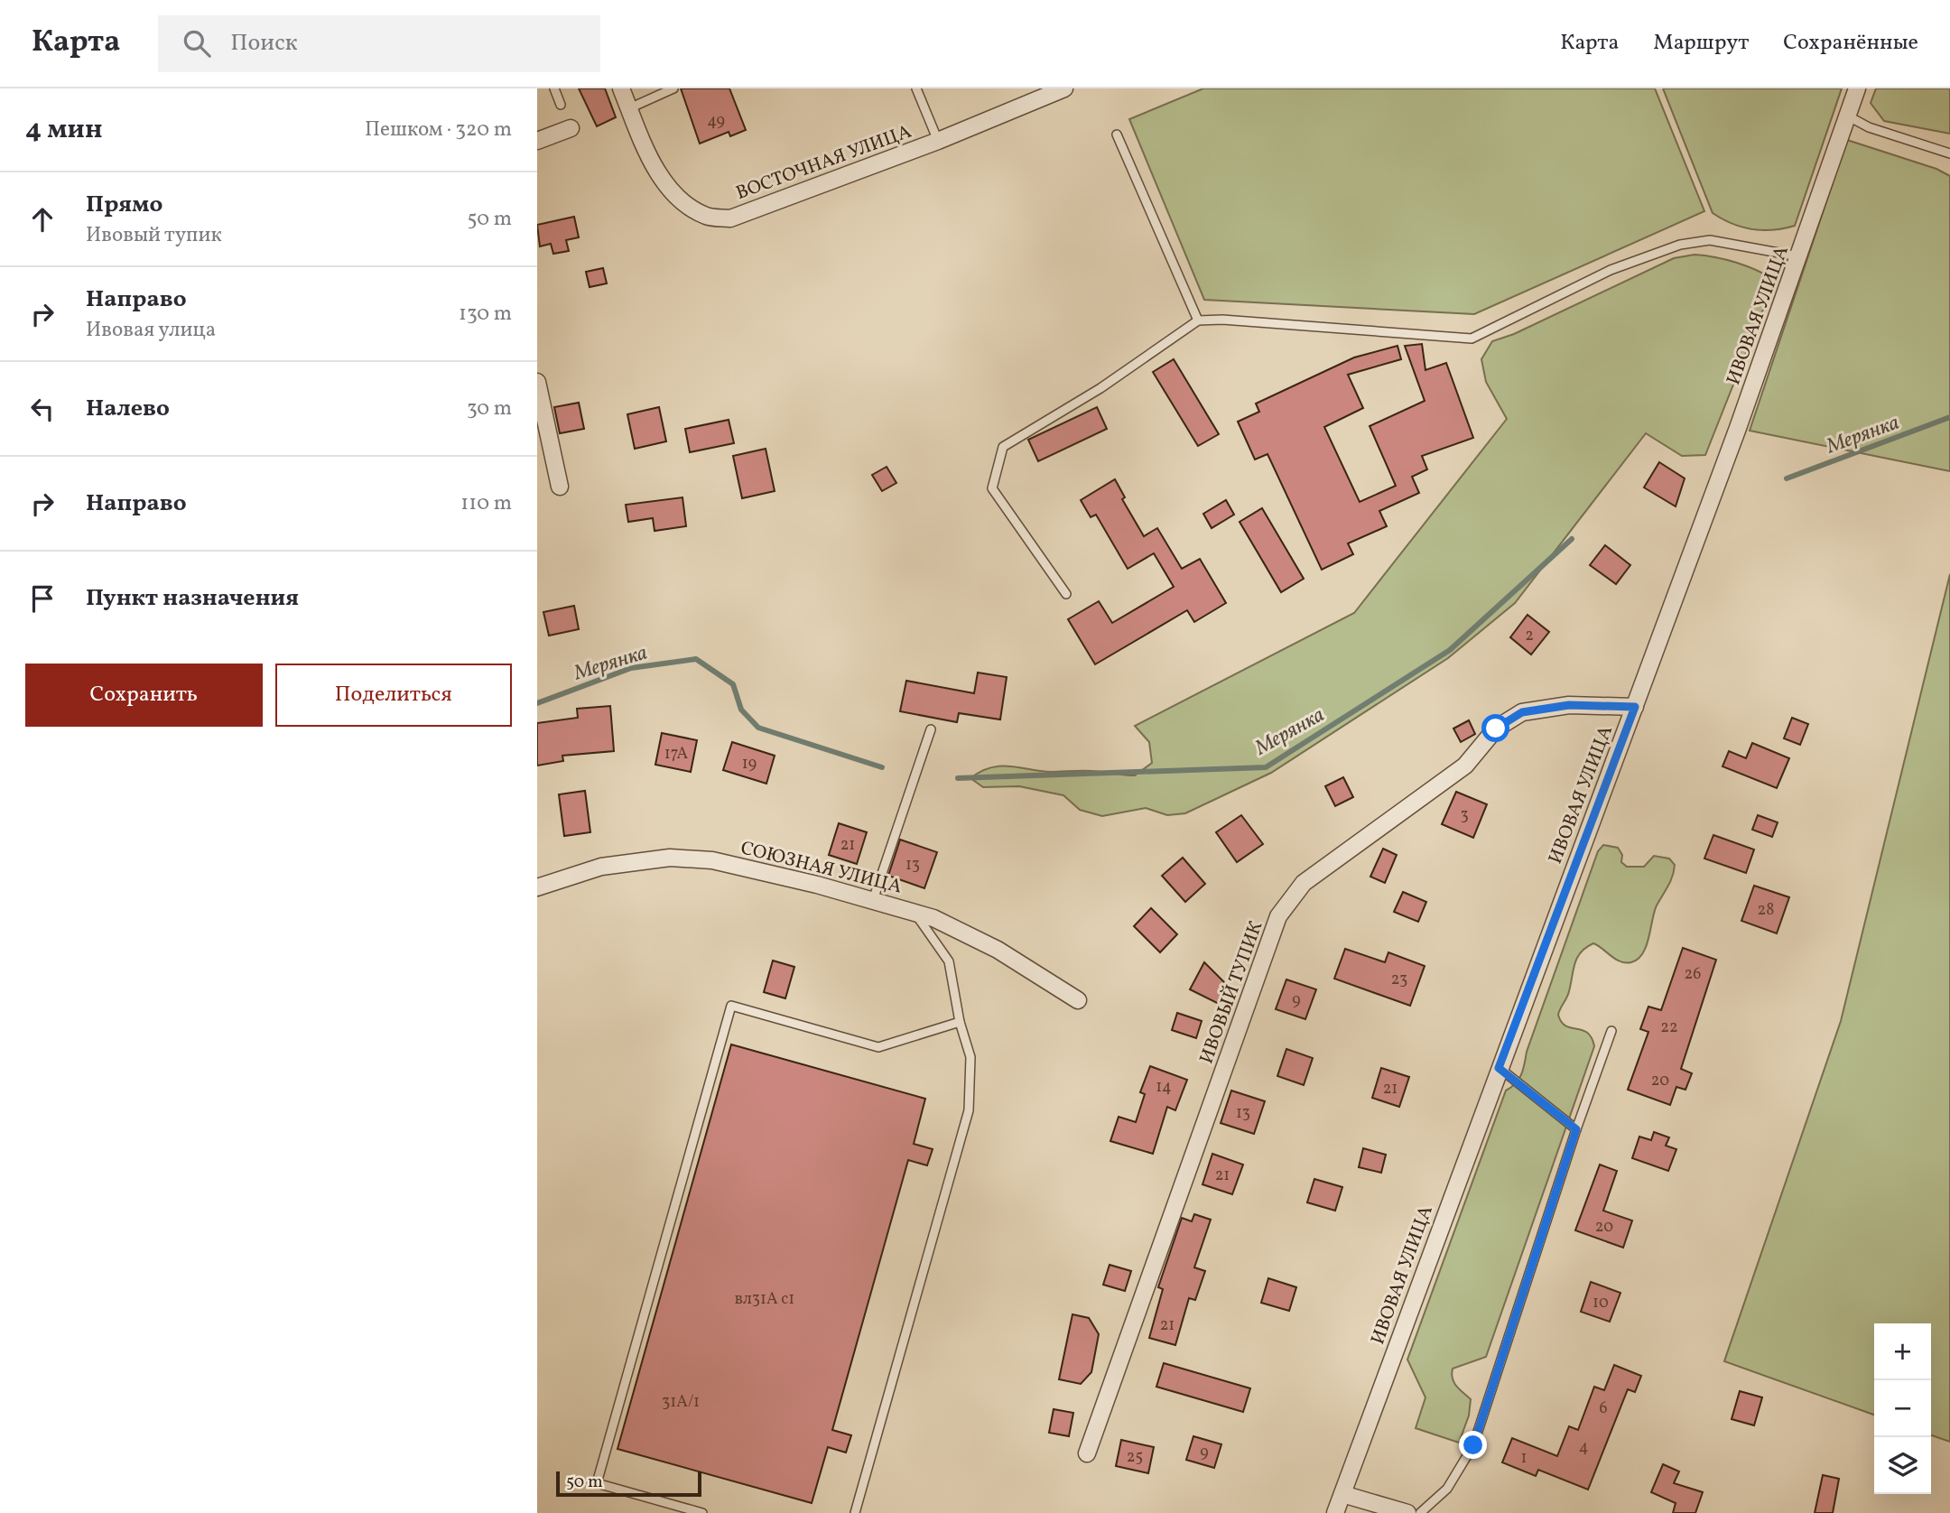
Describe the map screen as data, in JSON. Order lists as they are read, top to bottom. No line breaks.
{"streets":{"street":["ВОСТОЧНАЯ УЛИЦА","ИВОВАЯ УЛИЦА","СОЮЗНАЯ УЛИЦА","ИВОВЫЙ ТУПИК"]},"crossings":[["ИВОВАЯ УЛИЦА","ИВОВЫЙ ТУПИК"]],"water":["Мерянка"],"house_numbers":["49","2","17А","19","3","21","13","28","26","23","9","22","20","14","21","13","21","20","вл31А с1","10","21","31А/1","6","4","9","25","1"],"scale_bar":"50 m","page":{"header":"Карта","search":"Поиск","nav":["Карта","Маршрут","Сохранённые"],"heading":["4 мин","Пешком · 320 m"],"list":[["Прямо","Ивовый тупик","50 m"],["Направо","Ивовая улица","130 m"],["Налево","30 m"],["Направо","110 m"],"Пункт назначения"],"buttons":["Сохранить","Поделиться"],"map_buttons":["+","−"],"scale":"50 m"}}
